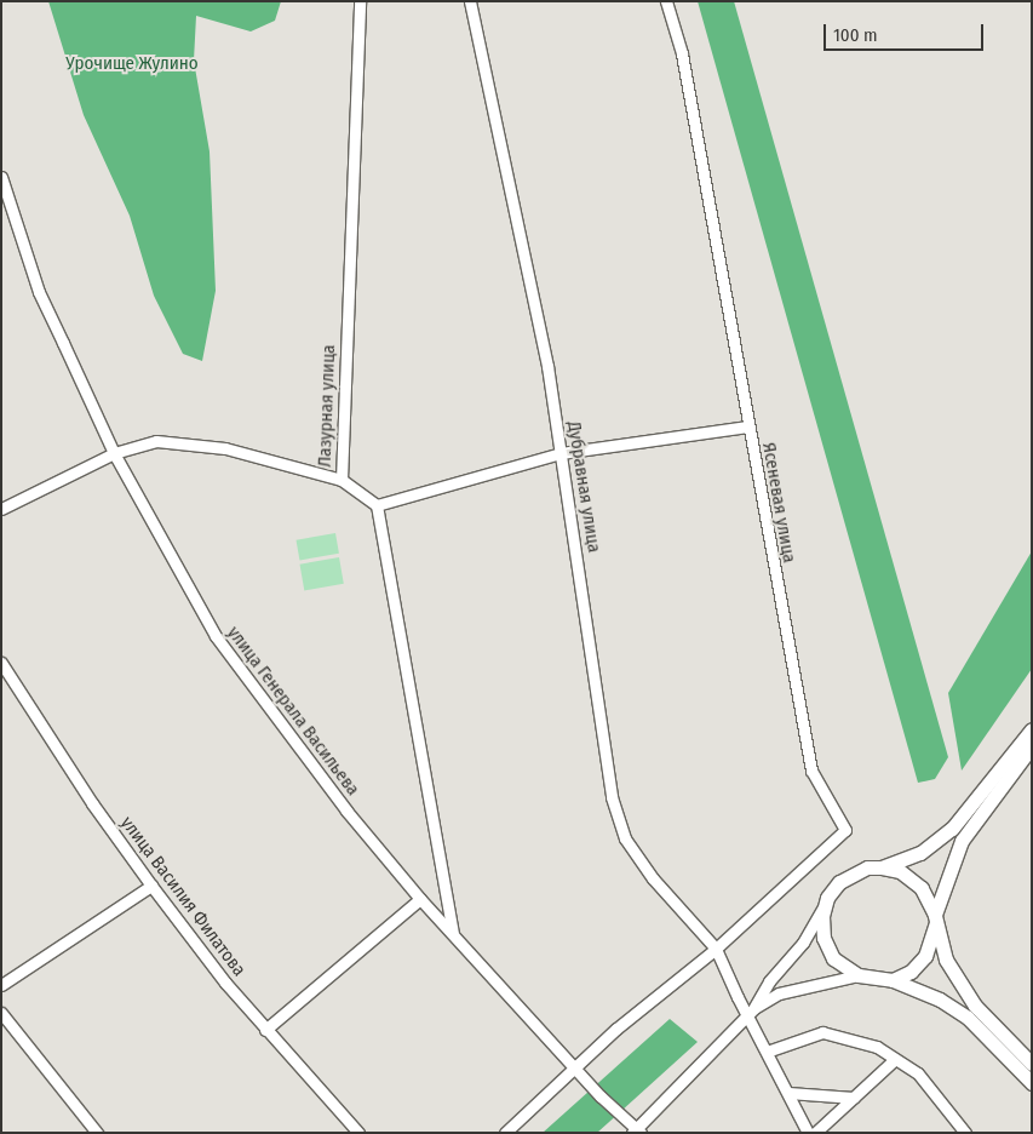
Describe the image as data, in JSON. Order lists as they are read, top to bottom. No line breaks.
{"streets":{"street":["Лазурная улица","Дубравная улица","Ясеневая улица","улица Генерала Васильева","улица Василия Филатова"]},"crossings":[["Дубравная улица","Ясеневая улица"]],"parks":["Урочище Жулино"],"scale_bar":"100 m"}
